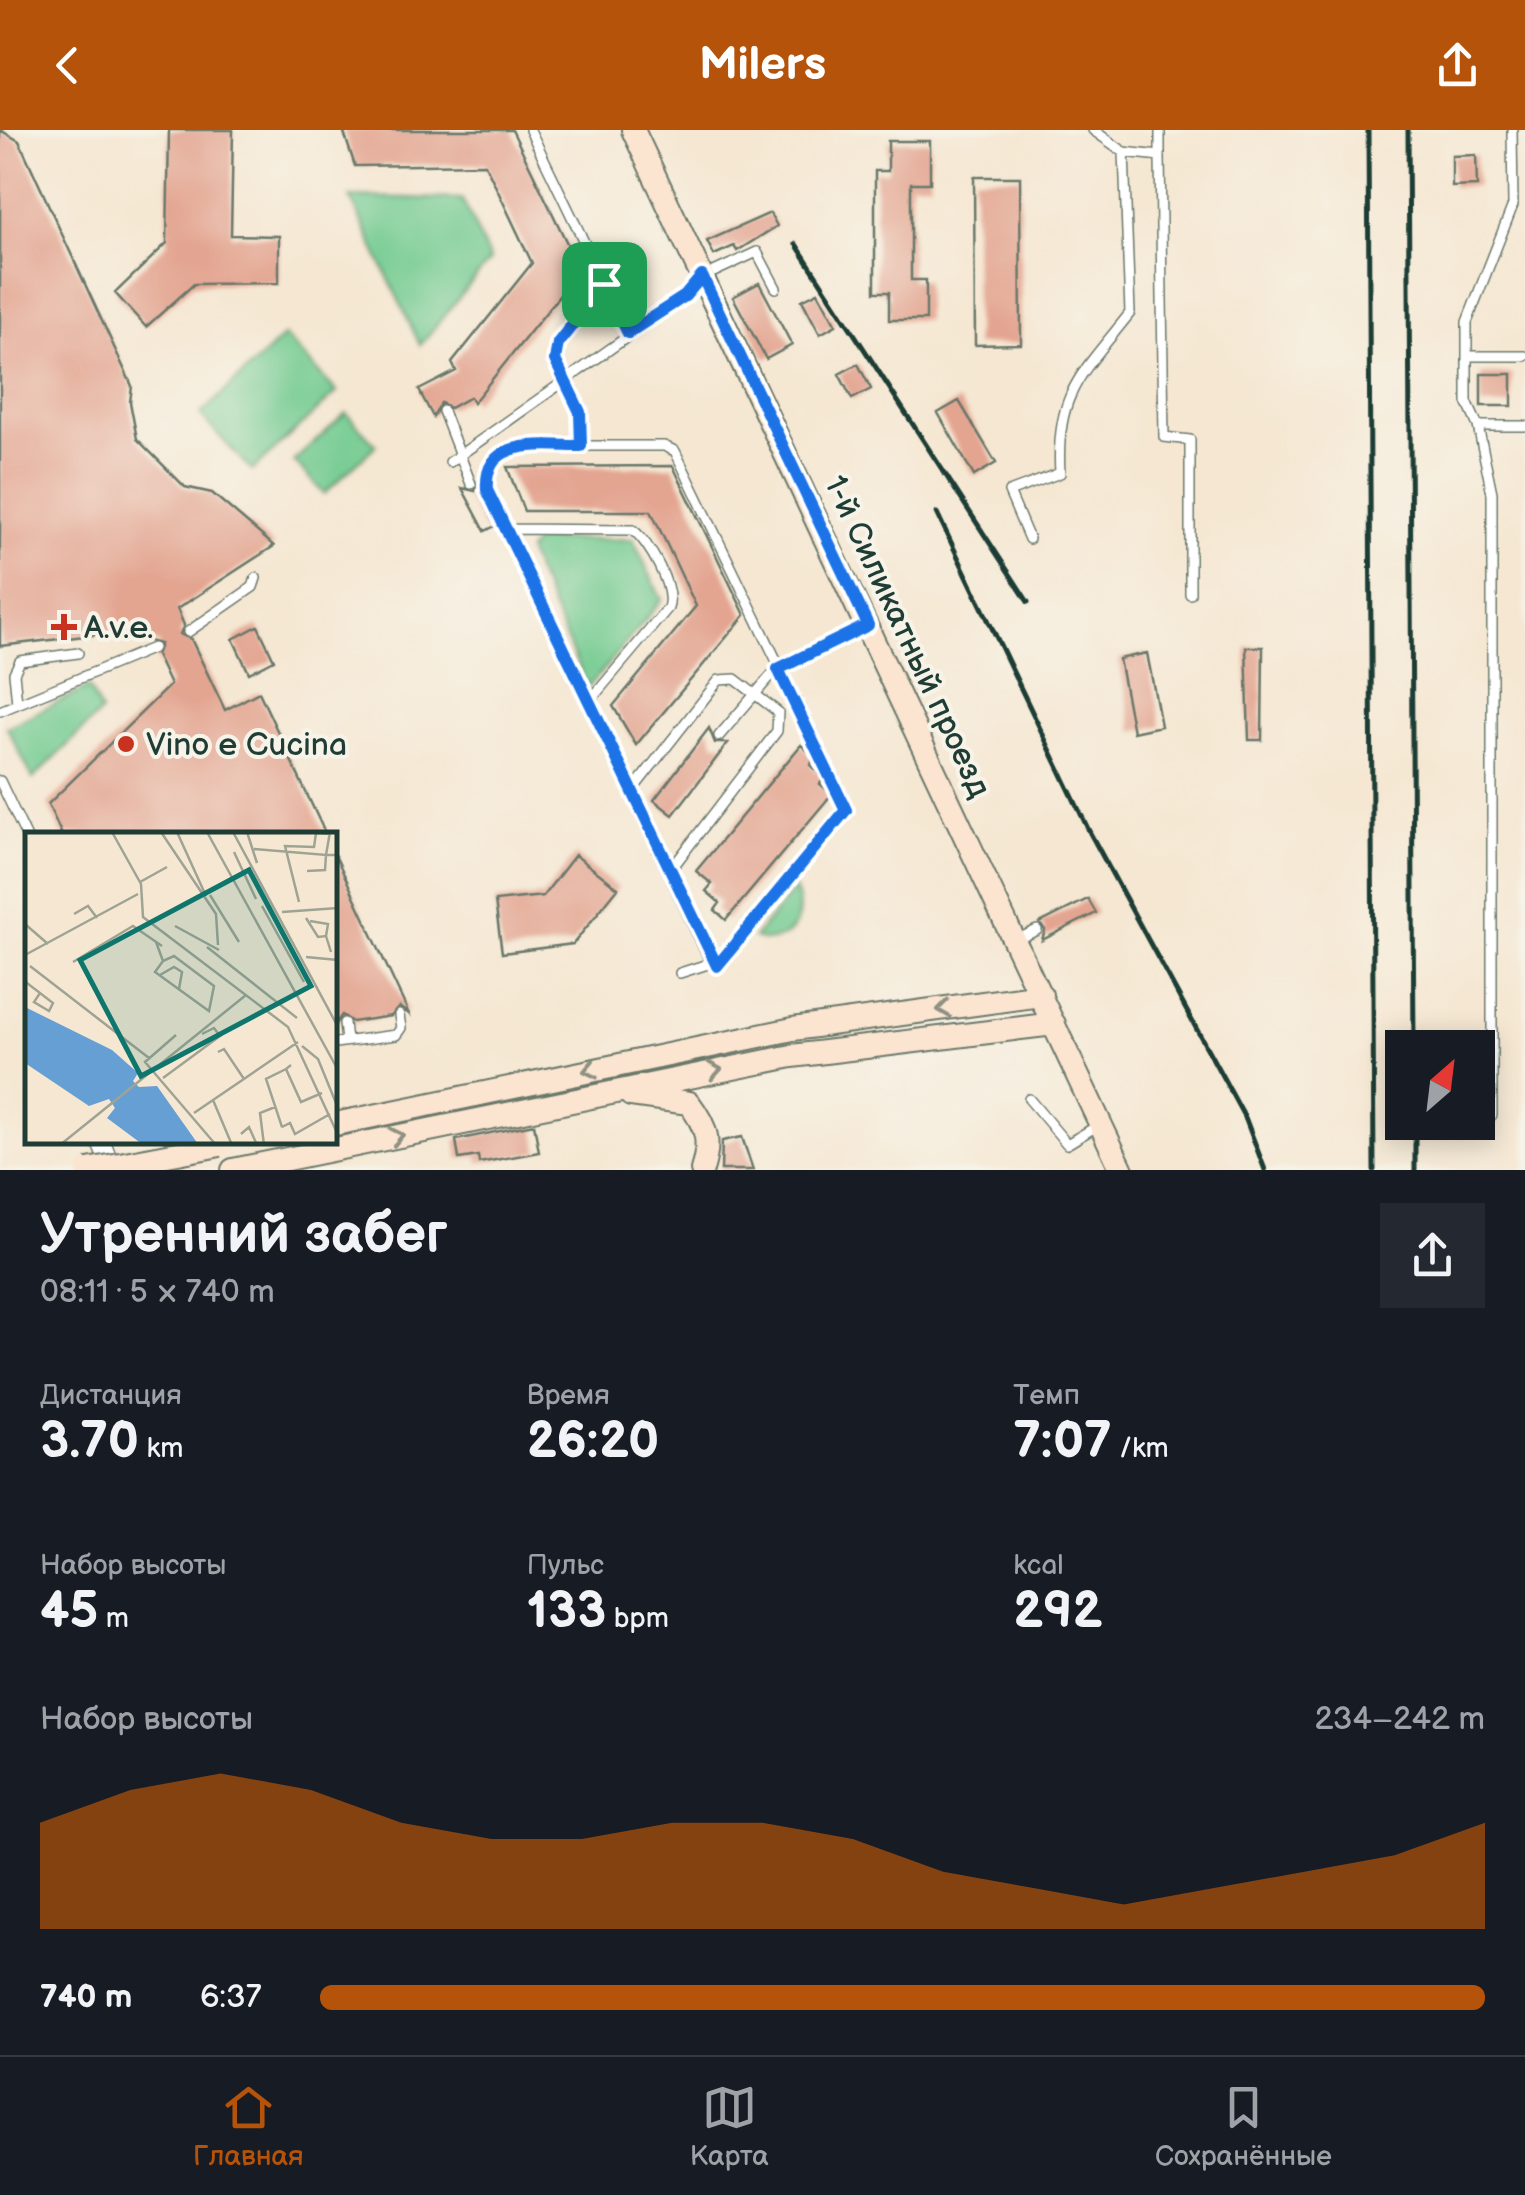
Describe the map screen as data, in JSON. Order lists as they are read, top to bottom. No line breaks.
{"streets":{"street":["1-й Силикатный проезд"]},"places":{"health":["A.v.e."],"other":["Vino e Cucina"]},"north":"top right","page":{"header":"Milers","heading":["Утренний забег","08:11 · 5 × 740 m"],"stats":[["Дистанция","3.70 km"],["Время","26:20"],["Темп","7:07 /km"],["Набор высоты","45 m"],["Пульс","133 bpm"],["kcal","292"]],"chart":["Набор высоты","234–242 m"],"list":[{"name":"740 m","note":"6:37"}],"tabs":["Главная","Карта","Сохранённые"]}}
